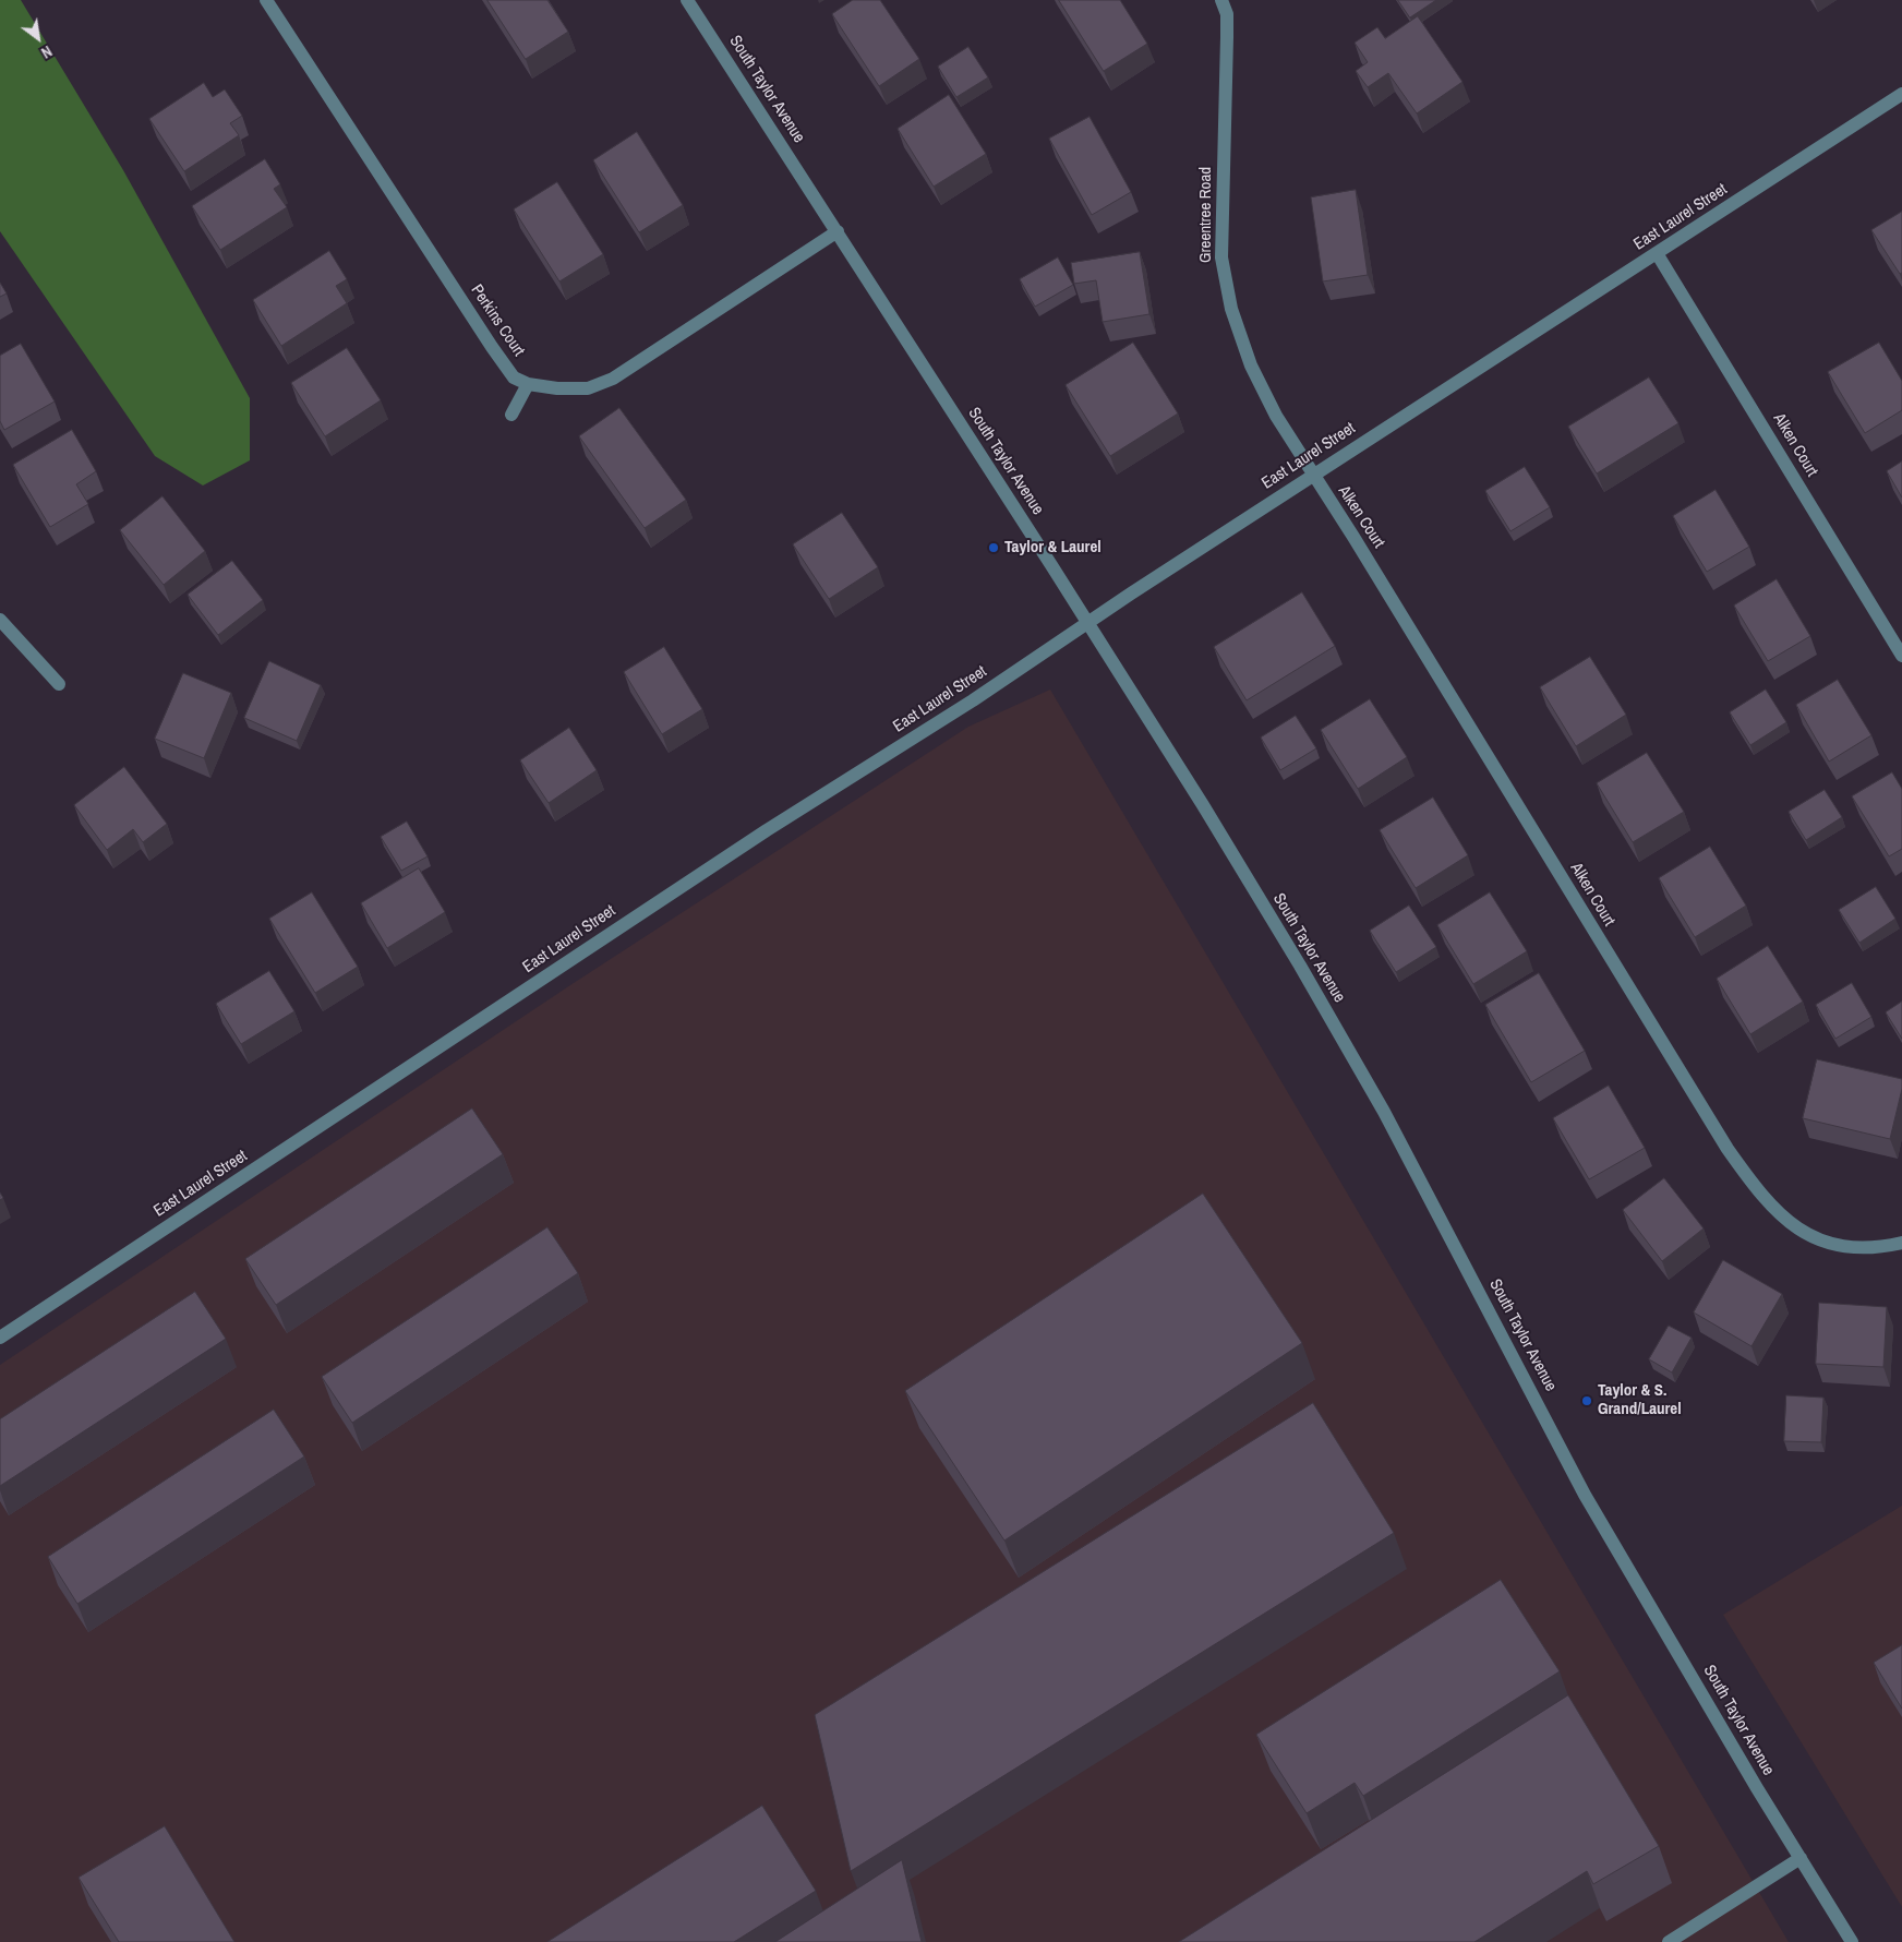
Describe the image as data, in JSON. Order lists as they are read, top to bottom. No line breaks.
{"streets":{"street":["South Taylor Avenue","Greentree Road","East Laurel Street","Perkins Court","Alken Court"]},"crossings":[["South Taylor Avenue","East Laurel Street"],["South Taylor Avenue","Perkins Court"],["Greentree Road","East Laurel Street"],["Greentree Road","Alken Court"],["East Laurel Street","Alken Court"]],"places":["Taylor & Laurel","Taylor & S. Grand/Laurel"],"north":"bottom right"}
